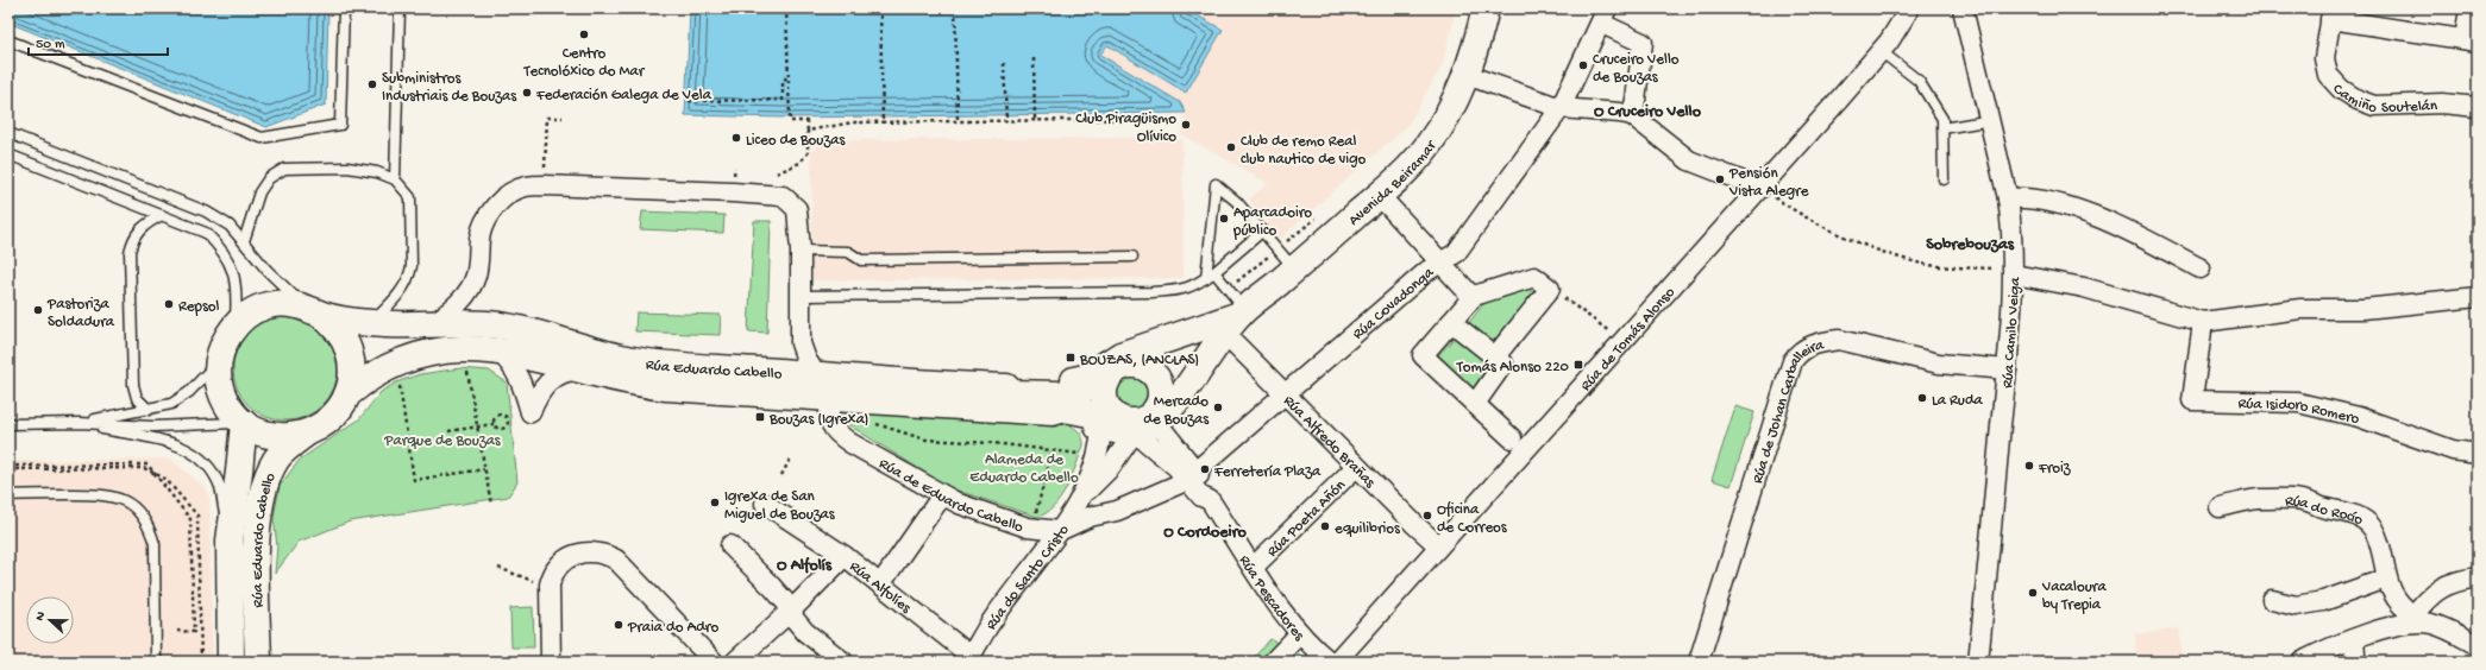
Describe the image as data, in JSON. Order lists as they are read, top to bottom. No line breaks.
{"streets":{"main road":["Avenida Beiramar","Rúa Eduardo Cabello"],"street":["Camiño Soutelán","Rúa Covadonga","Rúa Camilo Veiga","Rúa de Tomás Alonso","Rúa Isidoro Romero","Rúa de Johan Carballeira","Rúa Alfredo Brañas","Rúa de Eduardo Cabello","Rúa do Rocío","Rúa Poeta Añón","Rúa do Santo Cristo","Rúa Alfolíes","Rúa Pescadores"]},"crossings":[["Avenida Beiramar","Rúa Eduardo Cabello"],["Avenida Beiramar","Rúa Alfredo Brañas"],["Avenida Beiramar","Rúa do Santo Cristo"],["Avenida Beiramar","Rúa Pescadores"],["Rúa Covadonga","Rúa Alfredo Brañas"],["Rúa Covadonga","Rúa Pescadores"],["Rúa Camilo Veiga","Rúa de Johan Carballeira"],["Rúa de Tomás Alonso","Rúa Alfredo Brañas"],["Rúa Eduardo Cabello","Rúa de Eduardo Cabello"],["Rúa Eduardo Cabello","Rúa do Santo Cristo"],["Rúa Eduardo Cabello","Rúa Pescadores"],["Rúa Alfredo Brañas","Rúa Poeta Añón"],["Rúa de Eduardo Cabello","Rúa do Santo Cristo"],["Rúa Poeta Añón","Rúa Pescadores"],["Rúa do Santo Cristo","Rúa Alfolíes"],["Rúa do Santo Cristo","Rúa Pescadores"]],"districts":["O Cruceiro Vello","Sobrebouzas","O Cordoeiro","O Alfolís"],"parks":["Parque de Bouzas","Alameda de Eduardo Cabello"],"places":{"other":["Centro Tecnolóxico do Mar","Cruceiro Vello de Bouzas","Subministros Industriais de Bouzas","Federación Galega de Vela","Club Piragüismo Olívico","Liceo de Bouzas","Club de remo Real club nautico de vigo","Pensión Vista Alegre","Aparcadoiro público","Repsol","Pastoriza Soldadura","La Ruda","Mercado de Bouzas","Froiz","Ferretería Plaza","Igrexa de San Miguel de Bouzas","Oficina de Correos","equilibrios","Vacaloura by Trepia","Praia do Adro"],"transit":["BOUZAS, (ANCLAS)","Tomás Alonso 220","Bouzas (Igrexa)"]},"scale_bar":"50 m","north":"left"}
